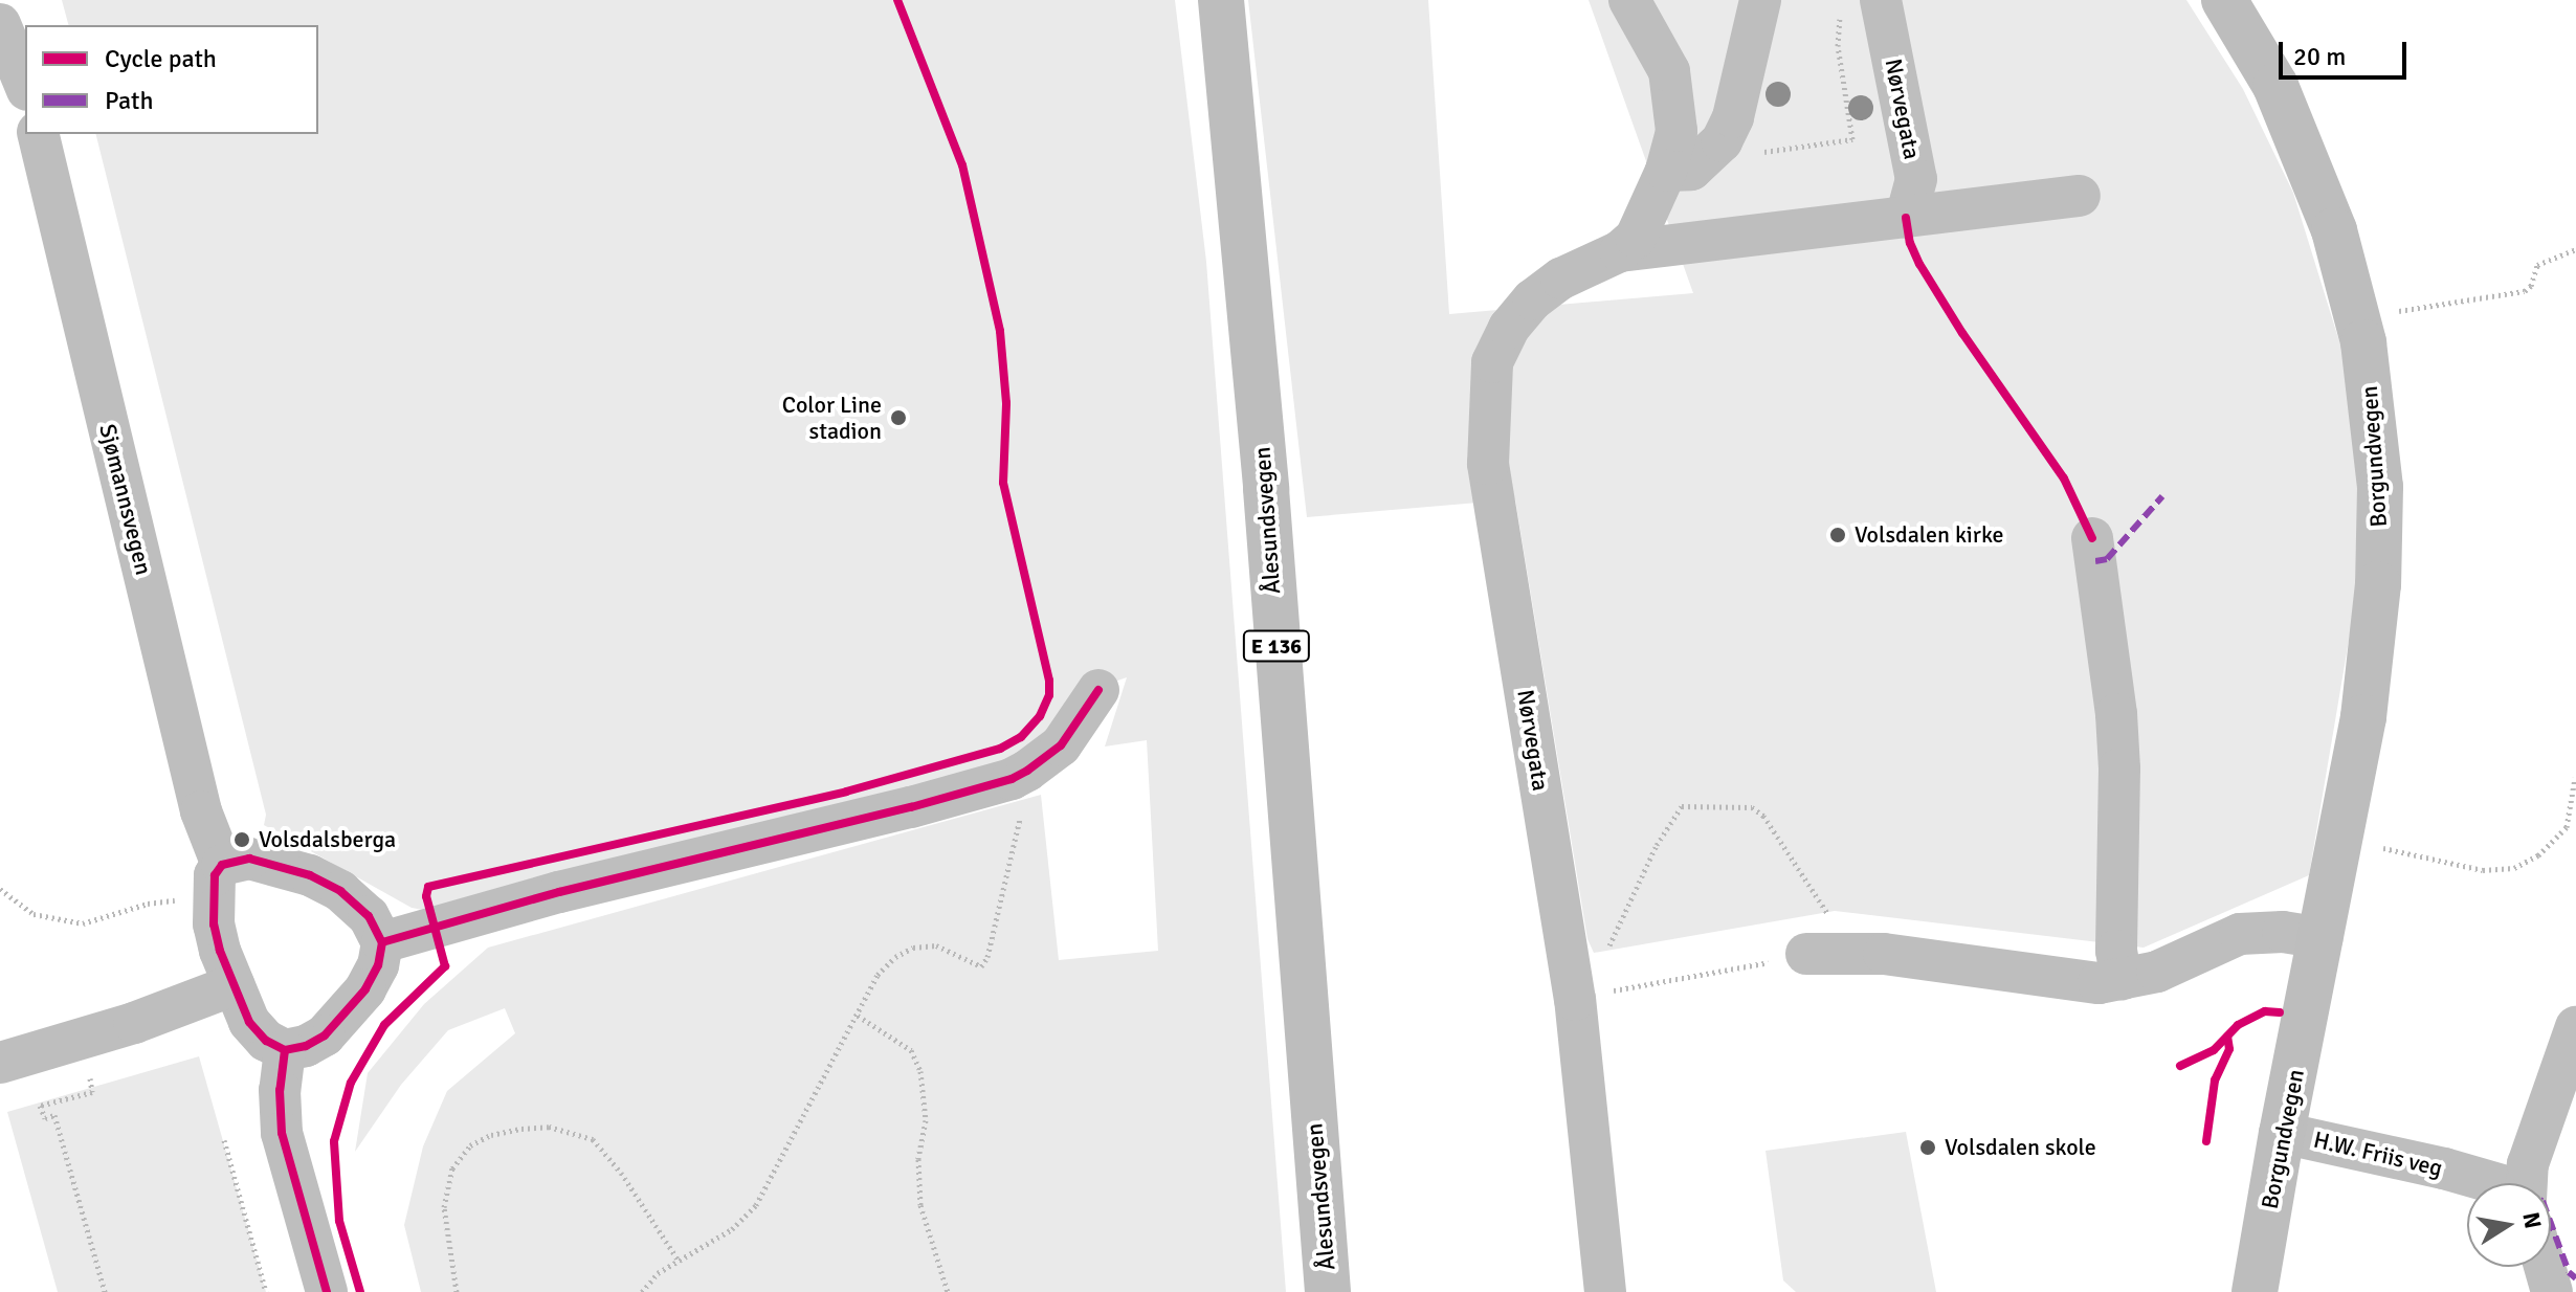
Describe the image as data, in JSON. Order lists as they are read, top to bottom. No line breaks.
{"streets":{"main road":["Borgundvegen","Ålesundsvegen","E 136"],"street":["Nørvegata","Sjømannsvegen","H.W. Friis veg"]},"crossings":[["Borgundvegen","H.W. Friis veg"]],"places":["Color Line stadion","Volsdalen kirke","Volsdalsberga","Volsdalen skole"],"legend":["Cycle path","Path"],"scale_bar":"20 m","north":"right"}
